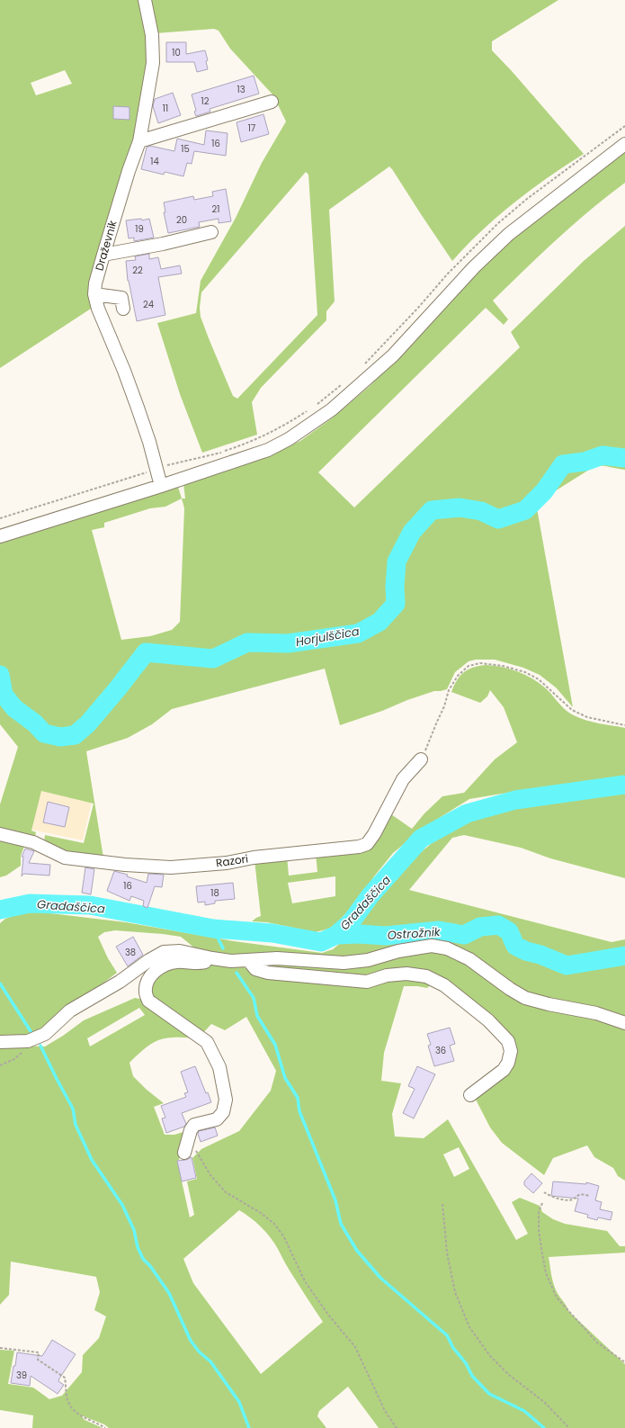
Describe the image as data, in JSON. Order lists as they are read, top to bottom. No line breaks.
{"streets":{"street":["Draževnik","Razori"]},"water":["Horjulščica","Gradaščica","Ostrožnik"],"house_numbers":["10","13","12","11","17","16","15","14","21","20","19","22","24","16","18","38","36","39"]}
